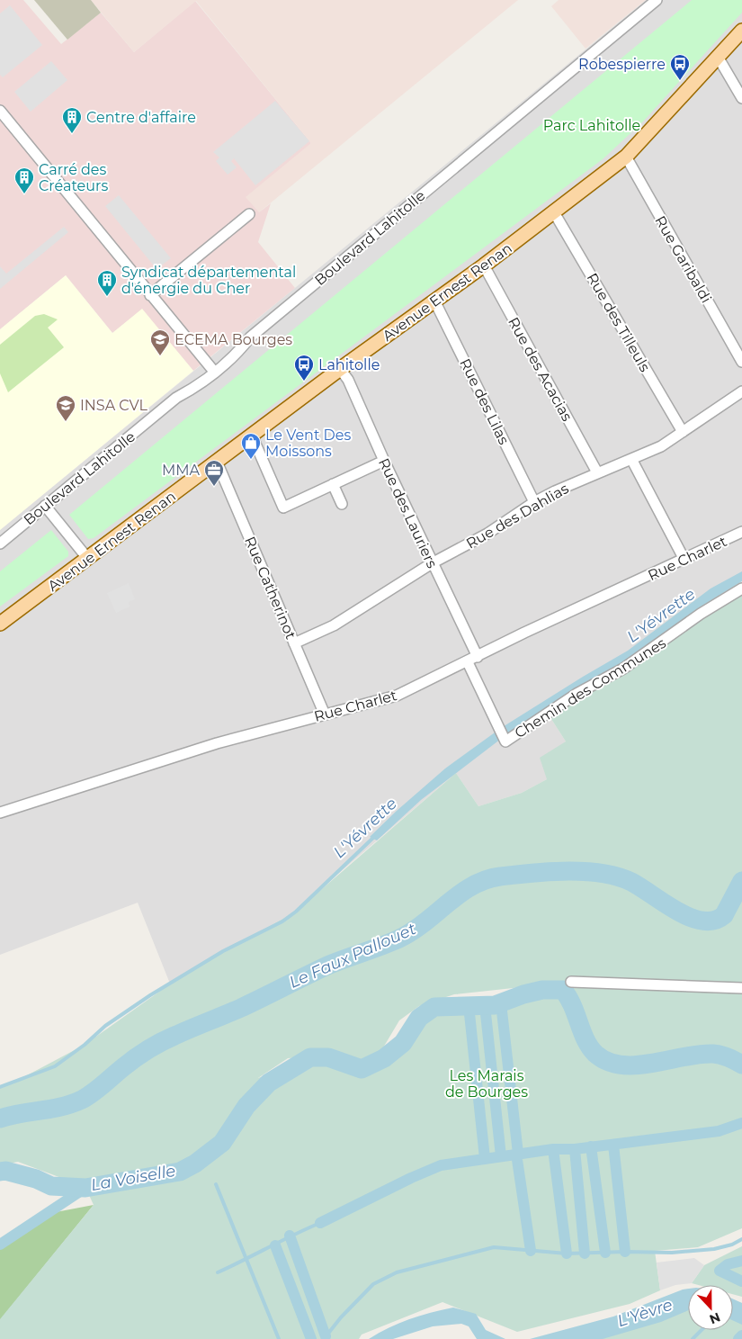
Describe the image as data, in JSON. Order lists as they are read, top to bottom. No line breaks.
{"streets":{"main road":["Avenue Ernest Renan"],"street":["Boulevard Lahitolle","Rue Garibaldi","Rue des Tilleuls","Rue des Acacias","Rue des Lilas","Rue des Lauriers","Rue des Dahlias","Rue Charlet","Rue Catherinot","Chemin des Communes"]},"crossings":[["Rue Garibaldi","Avenue Ernest Renan"],["Avenue Ernest Renan","Rue des Tilleuls"],["Avenue Ernest Renan","Rue des Acacias"],["Avenue Ernest Renan","Rue des Lilas"],["Avenue Ernest Renan","Rue des Lauriers"],["Avenue Ernest Renan","Rue Catherinot"],["Rue des Tilleuls","Rue des Dahlias"],["Rue des Acacias","Rue des Dahlias"],["Rue des Lilas","Rue des Dahlias"],["Rue des Lauriers","Rue des Dahlias"],["Rue des Lauriers","Rue Charlet"],["Rue des Dahlias","Rue Catherinot"],["Rue Charlet","Rue Catherinot"],["Rue Charlet","Chemin des Communes"]],"water":["L'Yévrette","Le Faux Pallouet","La Voiselle","L'Yèvre"],"parks":["Parc Lahitolle","Les Marais de Bourges"],"places":{"bus stop":["Robespierre","Lahitolle"],"building":["Centre d'affaire","Carré des Créateurs","Syndicat départemental d'énergie du Cher"],"school or university":["ECEMA Bourges","INSA CVL"],"shop":["Le Vent Des Moissons"],"office":["MMA"]},"north":"bottom"}
